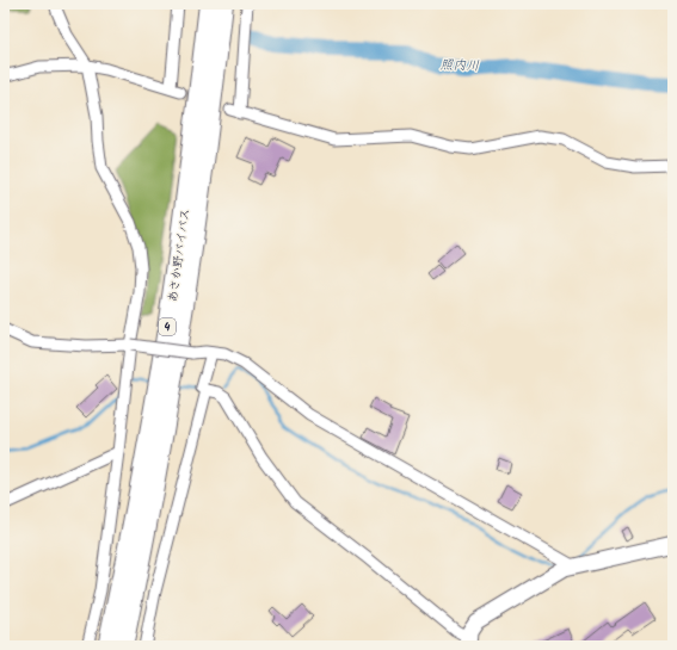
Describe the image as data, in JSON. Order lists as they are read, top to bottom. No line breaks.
{"streets":{"highway":["あさか野バイパス","4"]},"water":["照内川"]}
